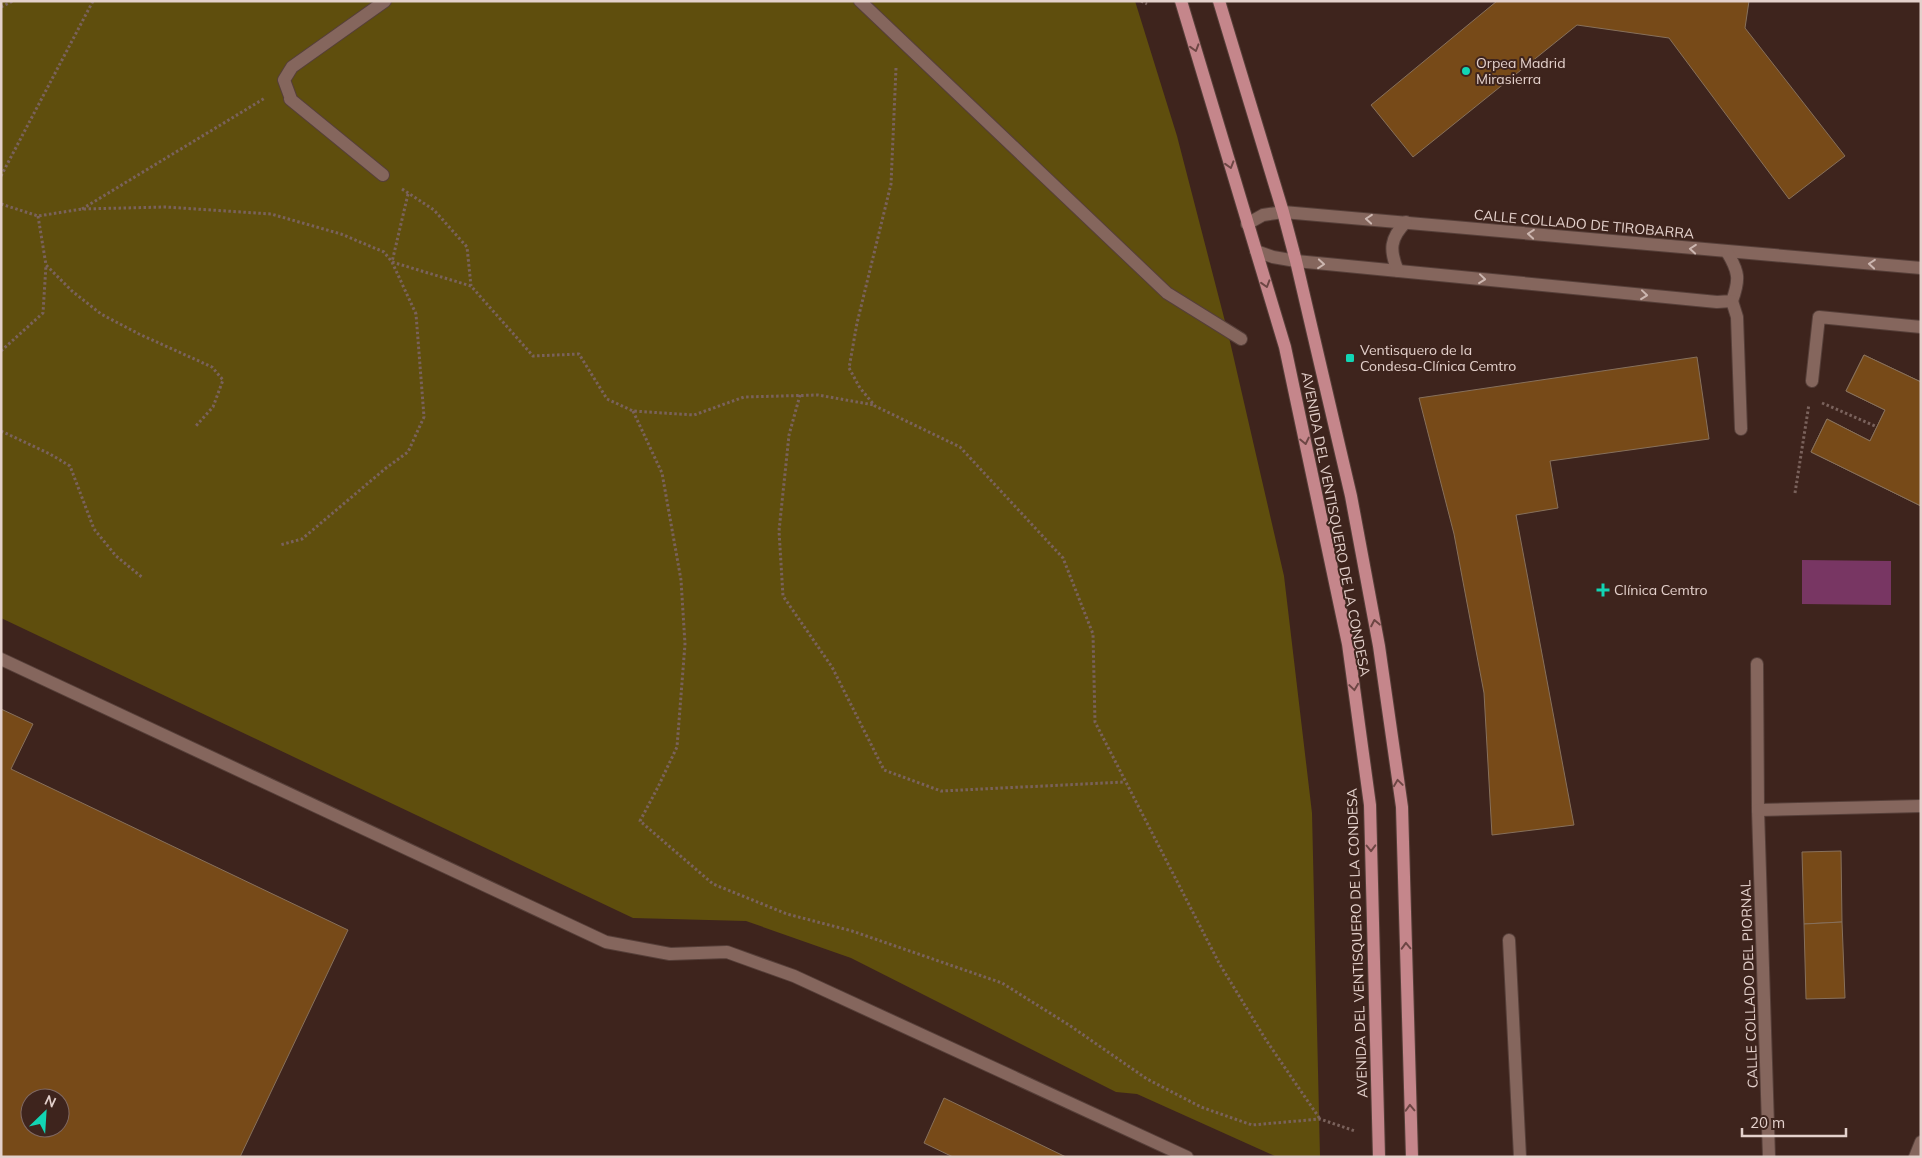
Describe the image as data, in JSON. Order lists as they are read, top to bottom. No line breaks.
{"streets":{"main road":["AVENIDA DEL VENTISQUERO DE LA CONDESA"],"street":["CALLE COLLADO DE TIROBARRA","CALLE COLLADO DEL PIORNAL"]},"crossings":[["CALLE COLLADO DE TIROBARRA","AVENIDA DEL VENTISQUERO DE LA CONDESA"]],"places":{"other":["Orpea Madrid Mirasierra"],"transit":["Ventisquero de la Condesa-Clínica Cemtro"],"health":["Clínica Cemtro"]},"scale_bar":"20 m","north":"top right"}
